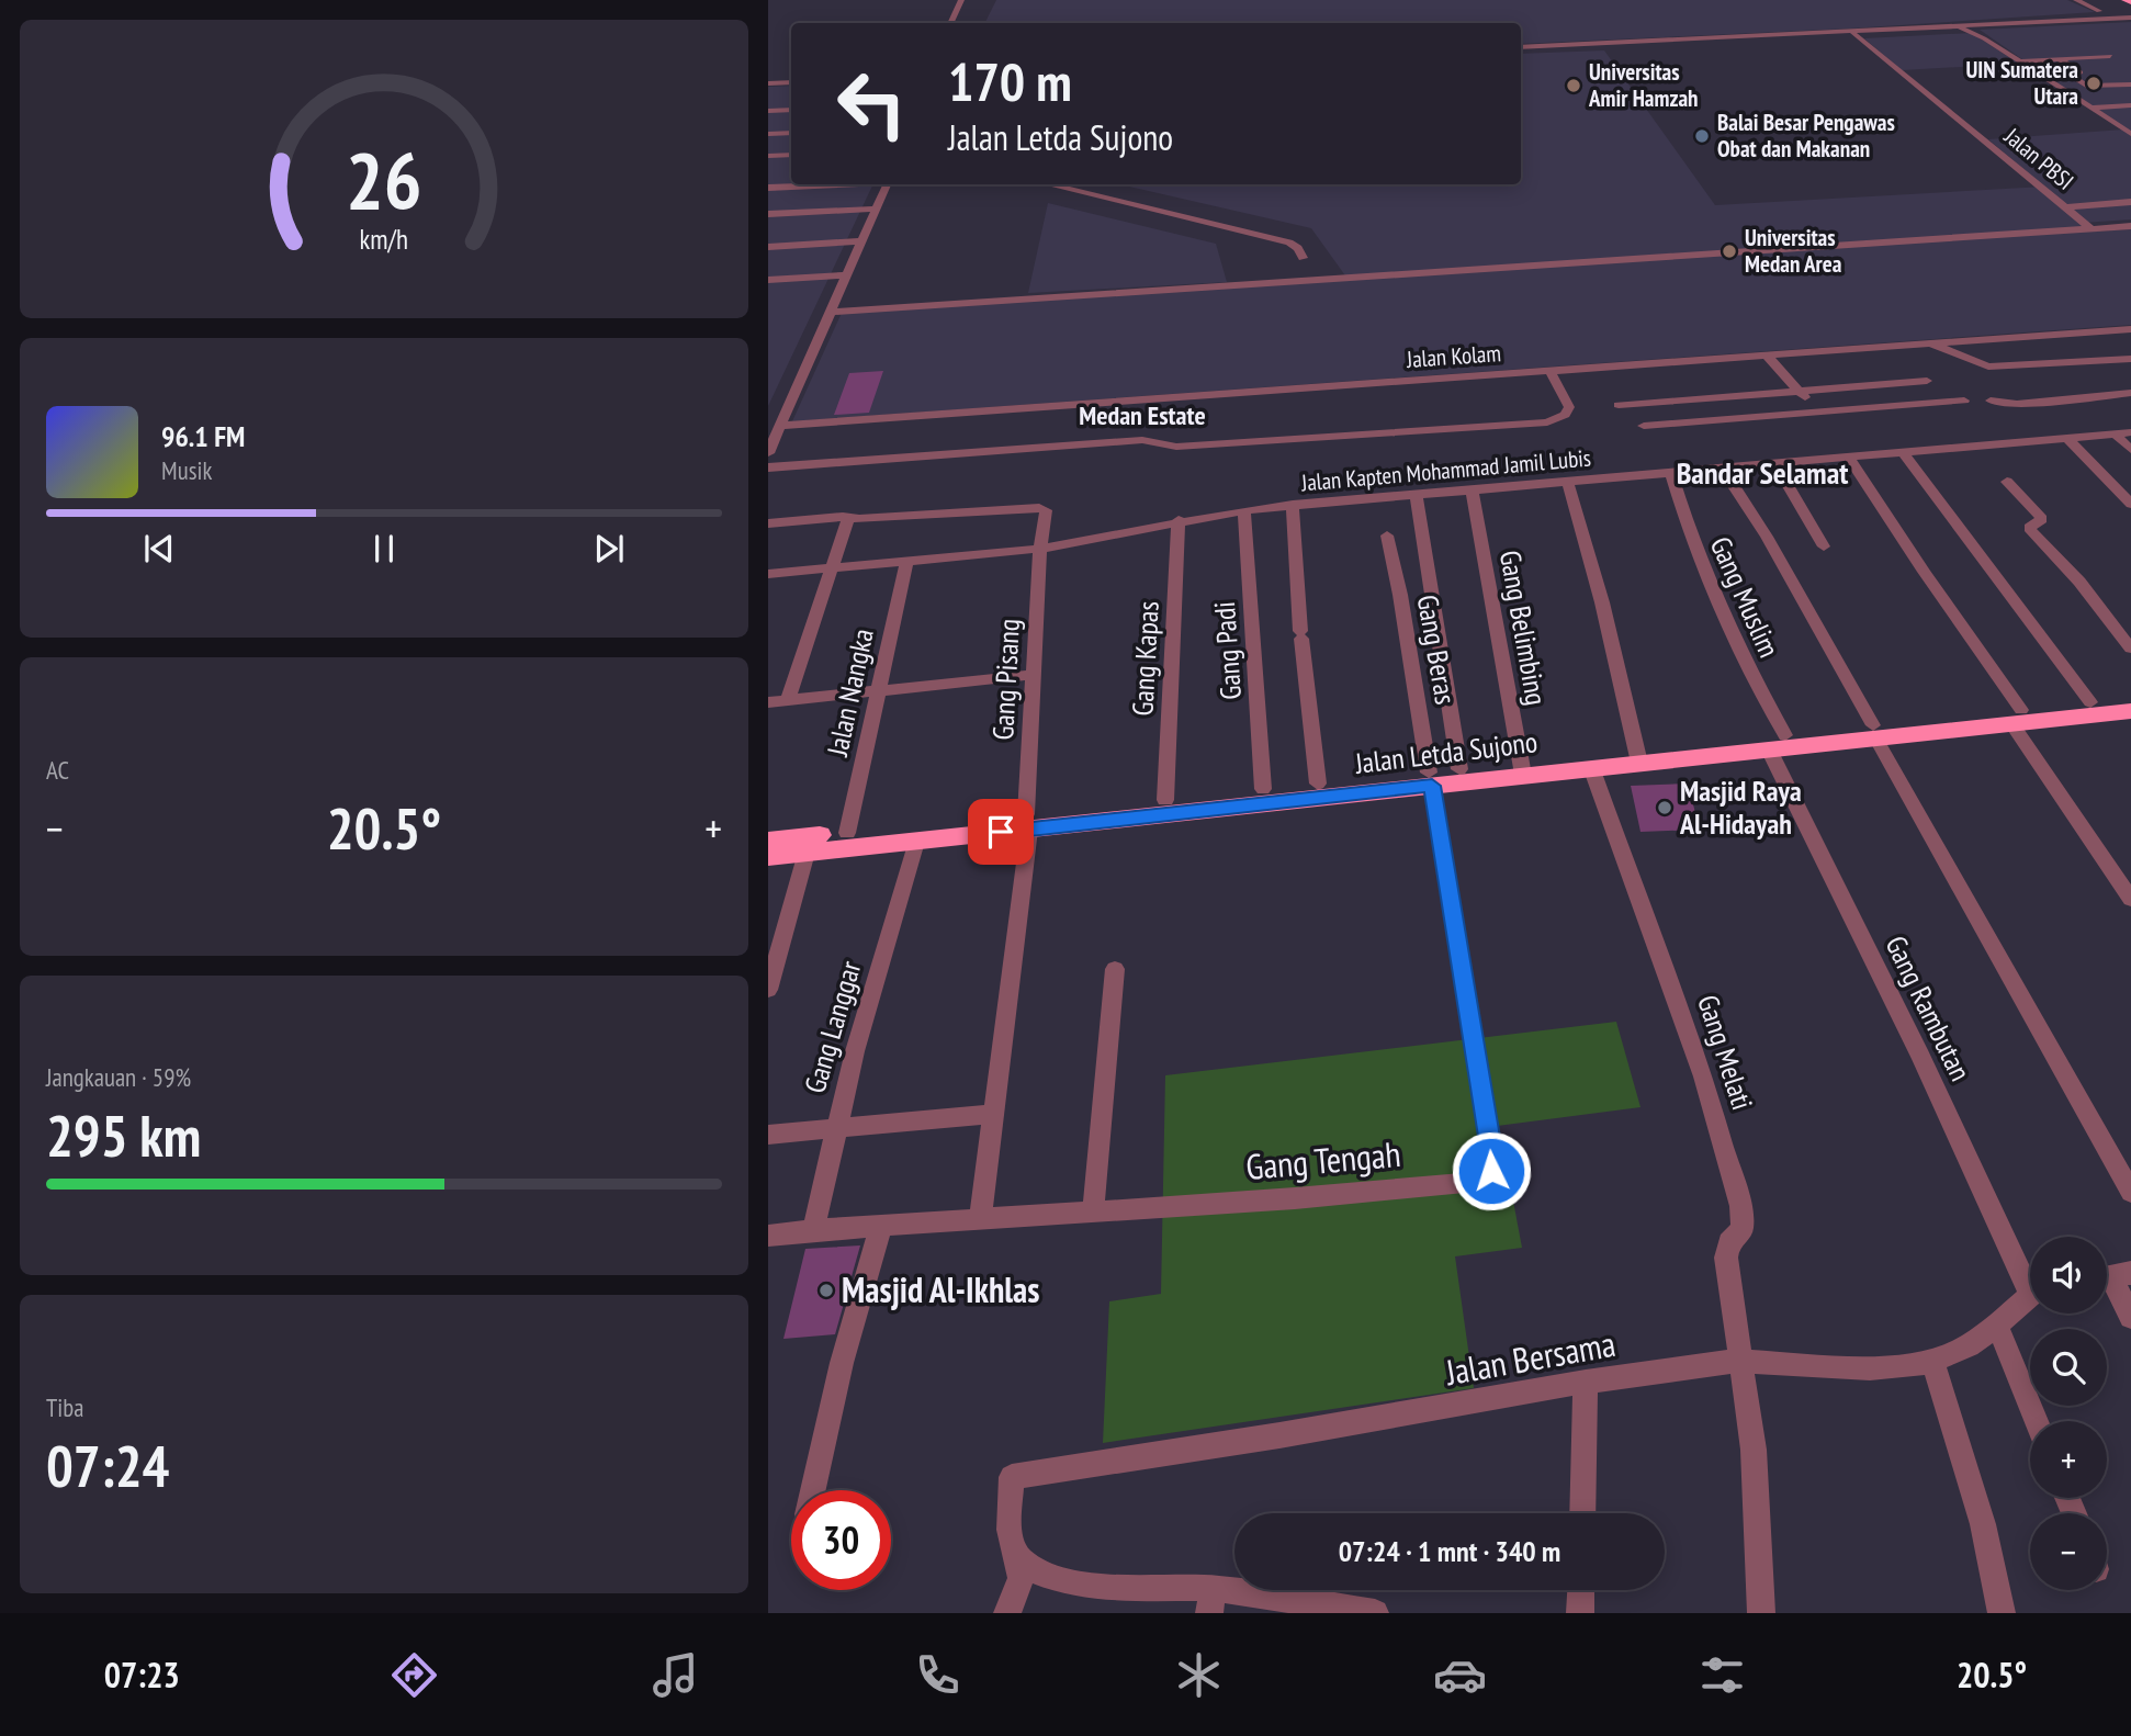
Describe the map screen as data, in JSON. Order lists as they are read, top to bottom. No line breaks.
{"streets":{"highway":["Jalan Letda Sujono"],"street":["Jalan PBSI","Jalan Kolam","Jalan Kapten Mohammad Jamil Lubis","Gang Muslim","Gang Belimbing","Gang Beras","Gang Padi","Gang Kapas","Gang Pisang","Jalan Nangka","Gang Rambutan","Gang Langgar","Gang Melati","Gang Tengah","Jalan Bersama"]},"crossings":[["Jalan Kapten Mohammad Jamil Lubis","Gang Muslim"],["Jalan Kapten Mohammad Jamil Lubis","Gang Belimbing"],["Jalan Kapten Mohammad Jamil Lubis","Gang Padi"],["Jalan Kapten Mohammad Jamil Lubis","Gang Kapas"],["Jalan Kapten Mohammad Jamil Lubis","Gang Pisang"],["Jalan Kapten Mohammad Jamil Lubis","Jalan Nangka"],["Gang Muslim","Jalan Letda Sujono"],["Gang Muslim","Gang Rambutan"],["Gang Belimbing","Jalan Letda Sujono"],["Gang Beras","Jalan Letda Sujono"],["Gang Beras","Gang Tengah"],["Gang Padi","Jalan Letda Sujono"],["Gang Kapas","Jalan Letda Sujono"],["Gang Pisang","Jalan Letda Sujono"],["Gang Pisang","Gang Tengah"],["Jalan Nangka","Jalan Letda Sujono"],["Jalan Letda Sujono","Gang Rambutan"],["Jalan Letda Sujono","Gang Langgar"],["Jalan Letda Sujono","Gang Melati"],["Jalan Letda Sujono","Gang Tengah"],["Gang Langgar","Gang Tengah"],["Gang Melati","Jalan Bersama"]],"districts":["Medan Estate","Bandar Selamat"],"places":["UIN Sumatera Utara","Universitas Amir Hamzah","Balai Besar Pengawas Obat dan Makanan","Universitas Medan Area","Masjid Raya Al-Hidayah","Masjid Al-Ikhlas"],"page":{"turn":["170 m","Jalan Letda Sujono"],"song":["96.1 FM","Musik"],"tile":["AC",["Jangkauan · 59%","295 km"],["Tiba","07:24"]],"heat":["−","20.5°","+"],"map_buttons":["+","−"],"limit":"30","trip":"07:24 · 1 mnt · 340 m","tabs":["07:23","20.5°"],"gauge":["26","km/h"]}}
